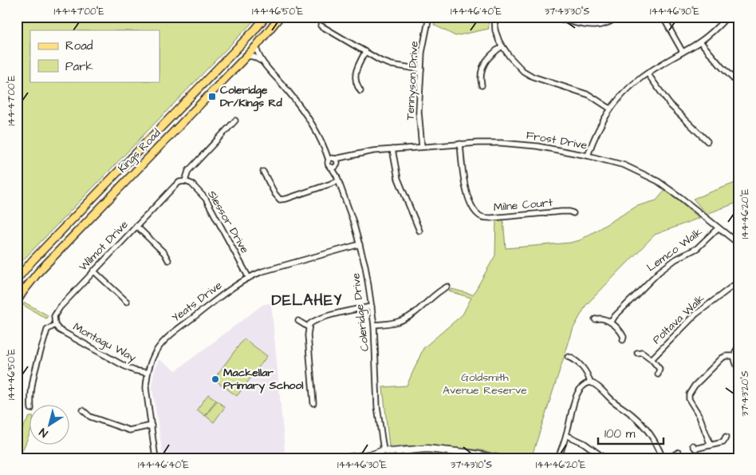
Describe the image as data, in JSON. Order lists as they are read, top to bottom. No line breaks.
{"streets":{"main road":["Kings Road"],"street":["Tennyson Drive","Frost Drive","Milne Court","Slessor Drive","Wilmot Drive","Lemco Walk","Yeats Drive","Coleridge Drive","Poltava Walk","Montagu Way"]},"crossings":[["Tennyson Drive","Frost Drive"],["Frost Drive","Milne Court"],["Frost Drive","Lemco Walk"],["Frost Drive","Coleridge Drive"],["Kings Road","Coleridge Drive"],["Slessor Drive","Wilmot Drive"],["Slessor Drive","Yeats Drive"],["Wilmot Drive","Montagu Way"],["Yeats Drive","Coleridge Drive"],["Yeats Drive","Montagu Way"]],"districts":["DELAHEY"],"parks":["Goldsmith Avenue Reserve"],"places":{"transit":["Coleridge Dr/Kings Rd"],"other":["Mackellar Primary School"]},"legend":["Road","Park"],"scale_bar":"100 m","north":"bottom left","coordinates":["144°47'00\"E","144°46'50\"E","144°46'40\"E","37°43'30\"S","144°46'30\"E","144°46'20\"E","37°43'20\"S","37°43'10\"S"]}
